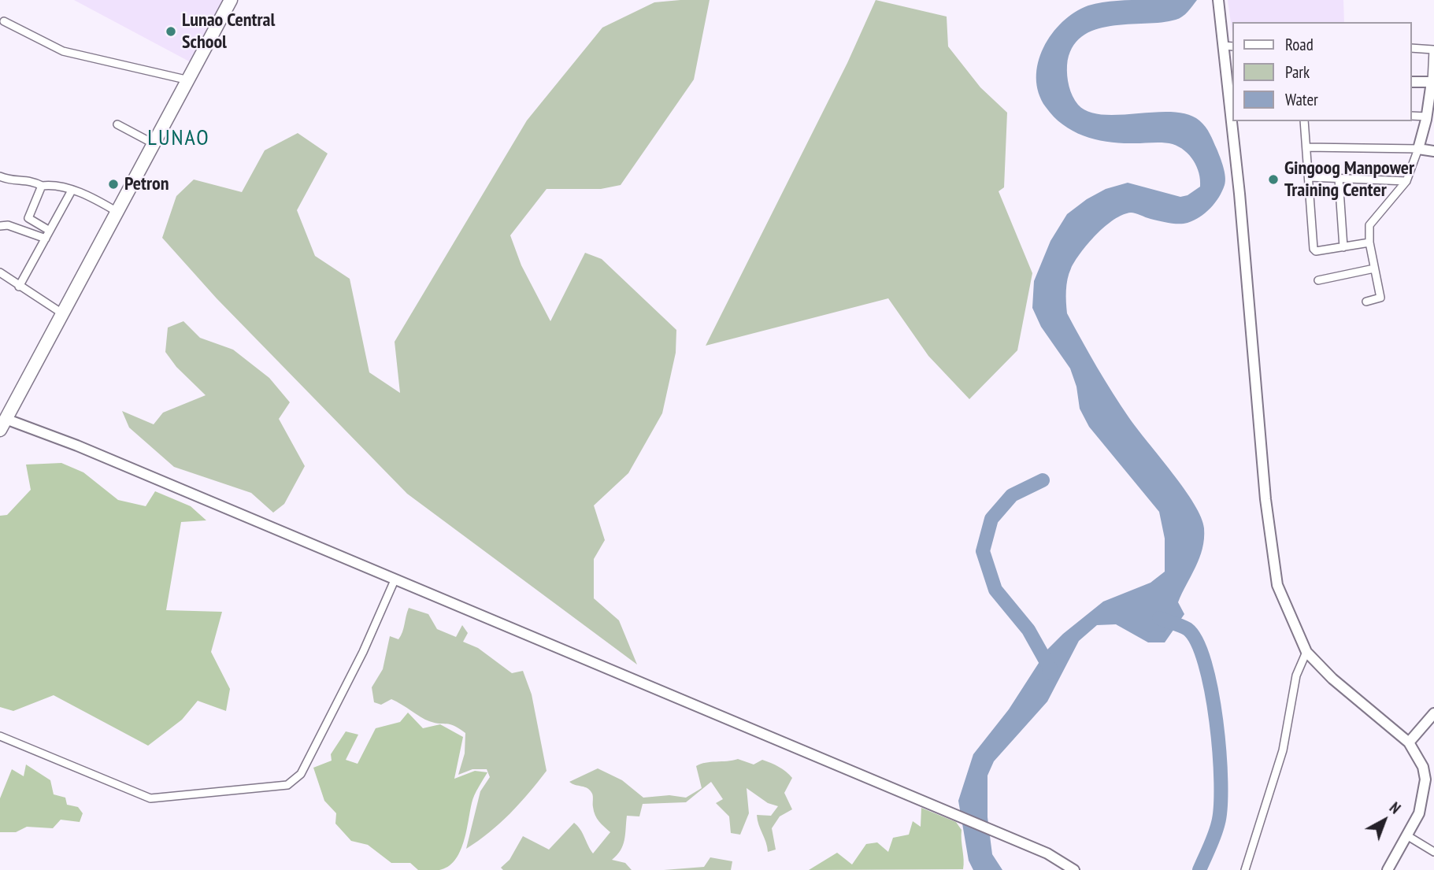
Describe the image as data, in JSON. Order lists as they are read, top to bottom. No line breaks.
{"districts":["LUNAO"],"places":["Lunao Central School","Gingoog Manpower Training Center","Petron"],"legend":["Road","Park","Water"],"north":"top right"}
